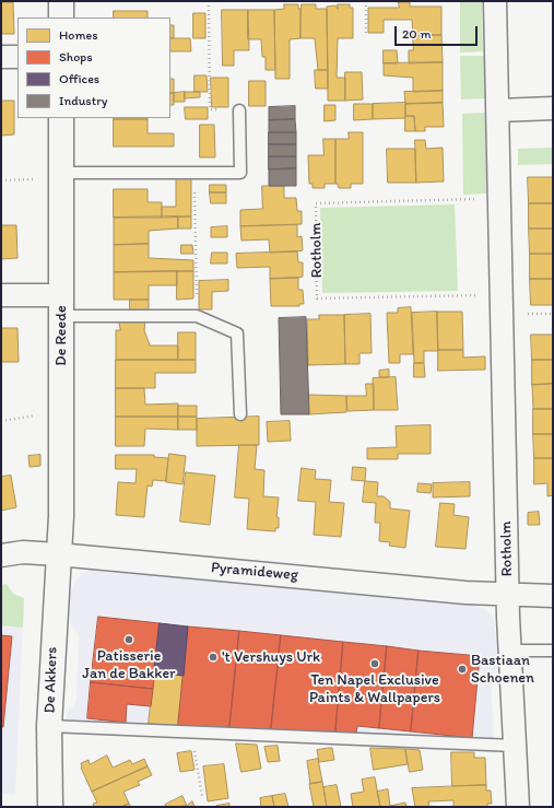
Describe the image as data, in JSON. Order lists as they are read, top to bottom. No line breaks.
{"streets":{"street":["Rotholm","De Reede","Pyramideweg","De Akkers"]},"crossings":[["Rotholm","Pyramideweg"],["De Reede","Pyramideweg"],["De Reede","De Akkers"],["Pyramideweg","De Akkers"]],"places":["Patisserie Jan de Bakker","'t Vershuys Urk","Ten Napel Exclusive Paints & Wallpapers","Bastiaan Schoenen"],"legend":["Homes","Shops","Offices","Industry"],"scale_bar":"20 m"}
